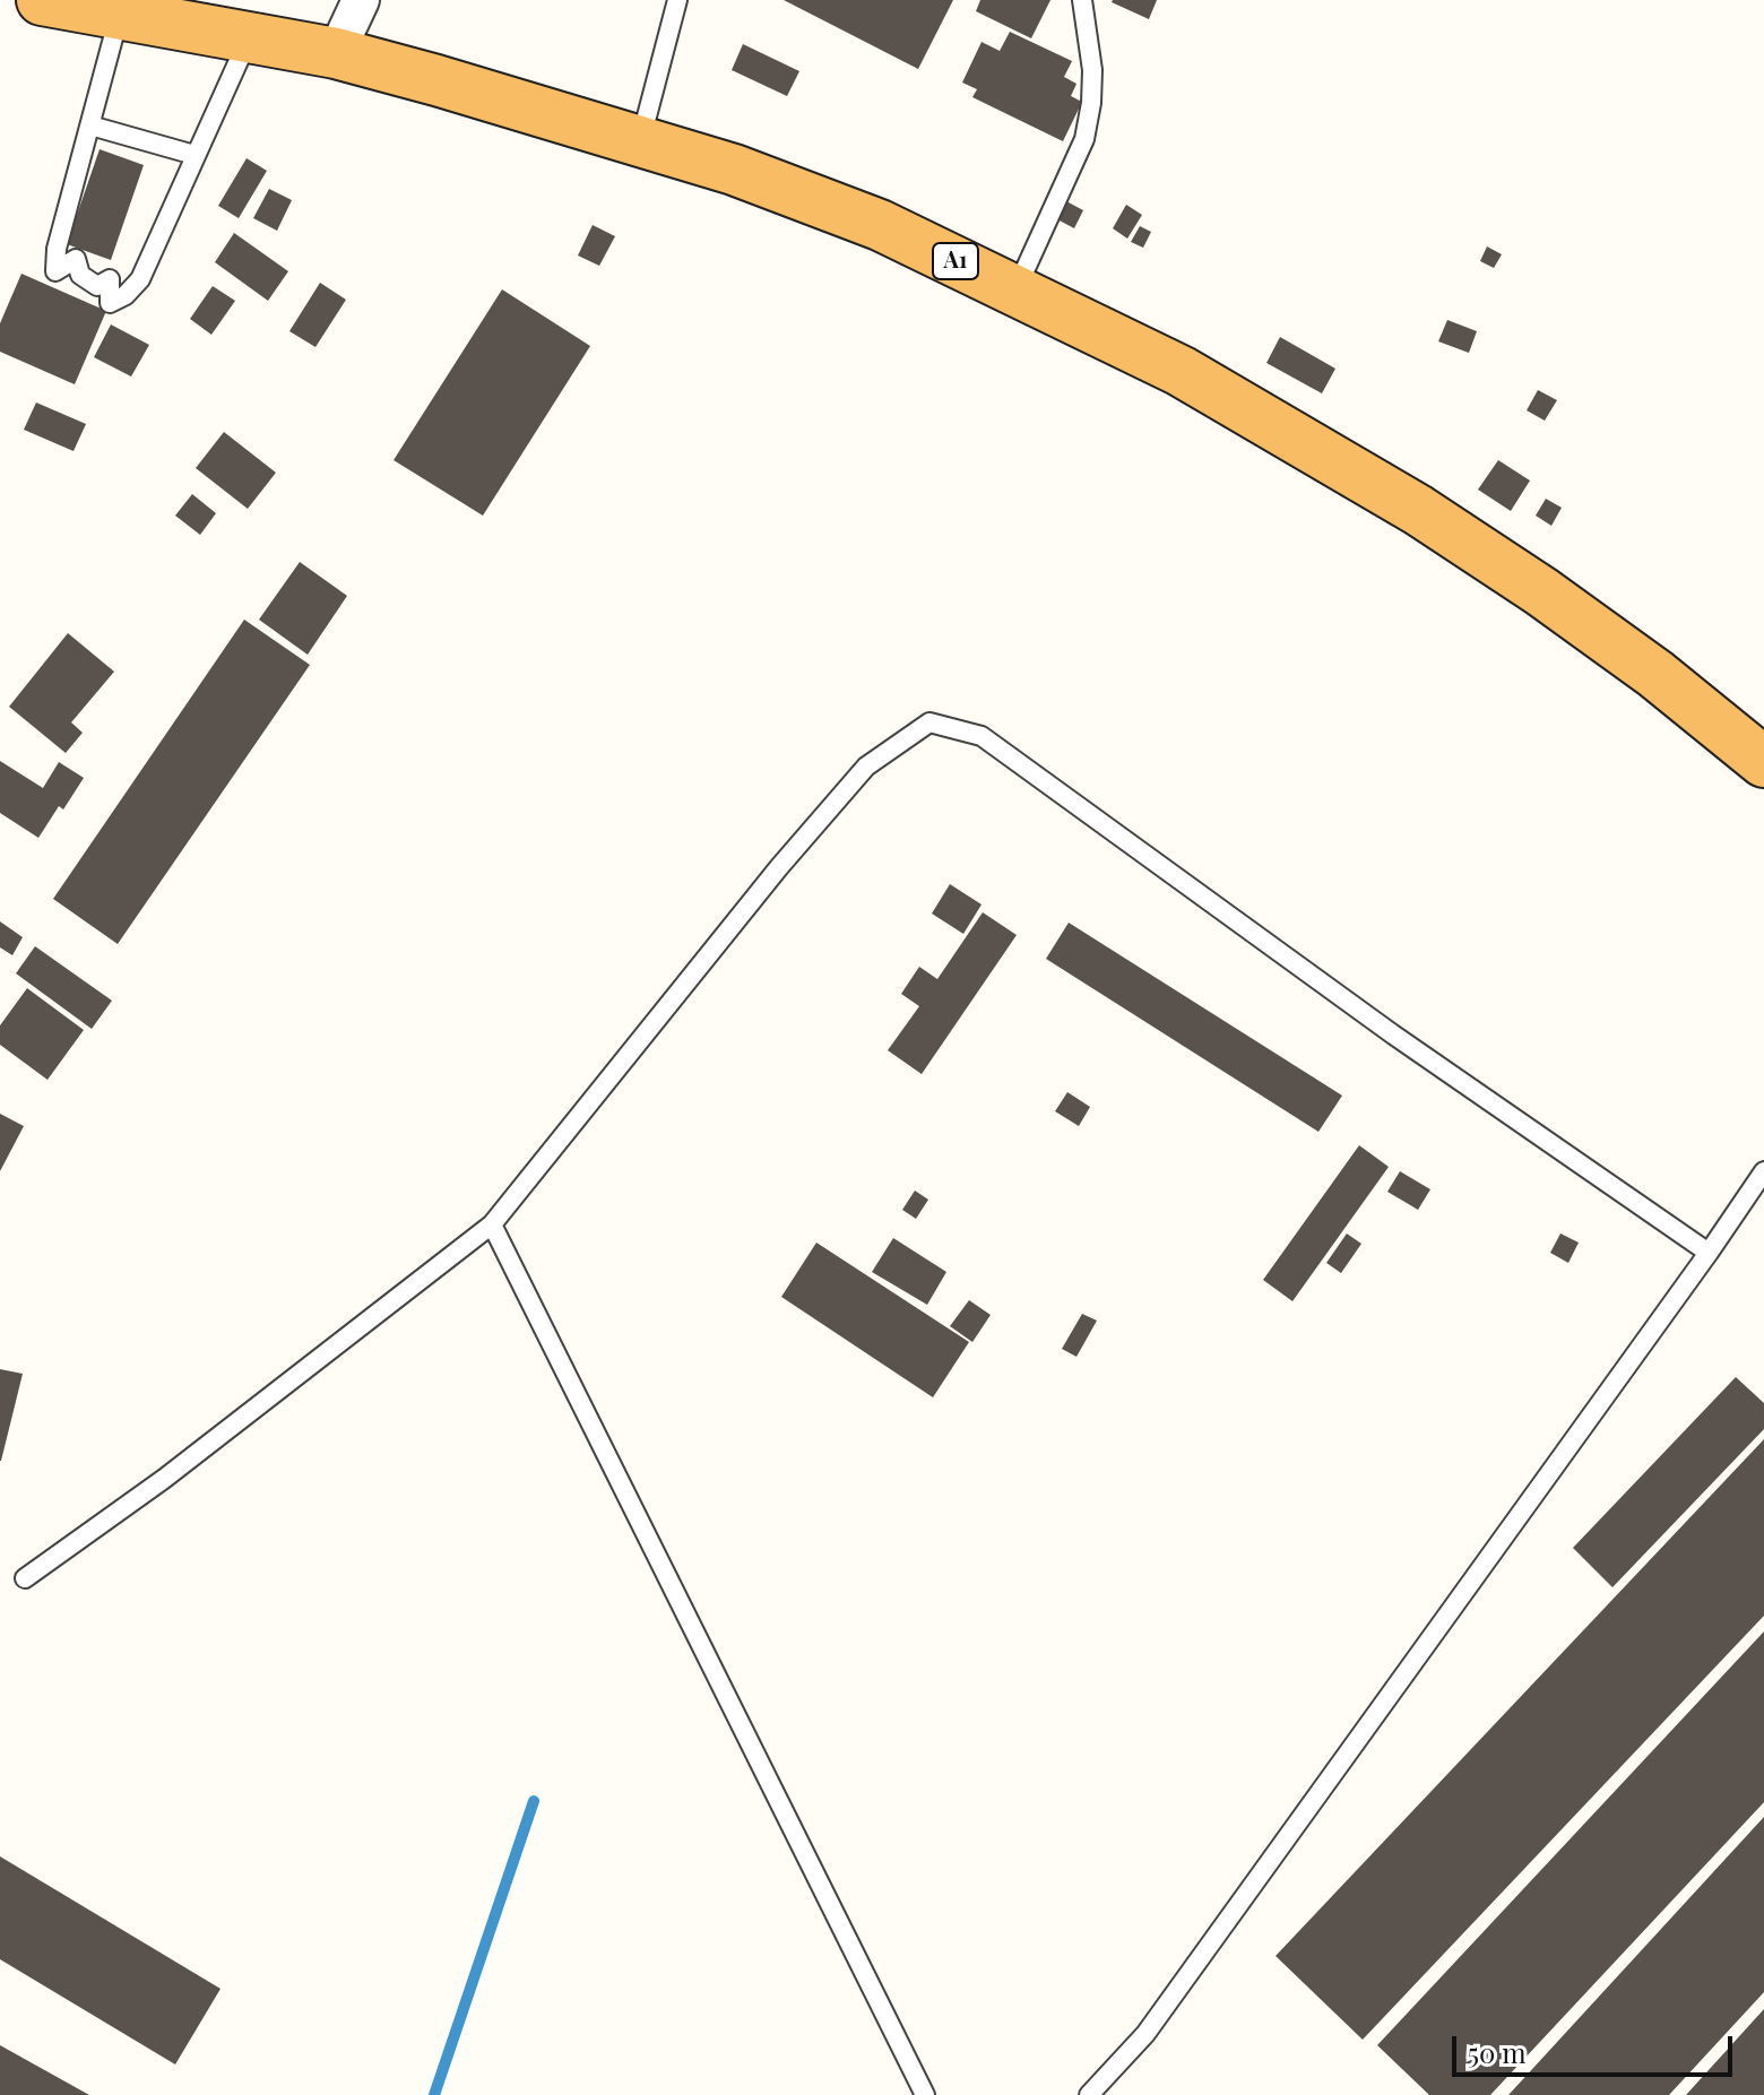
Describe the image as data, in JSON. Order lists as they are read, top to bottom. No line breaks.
{"streets":{"highway":["A1"]},"scale_bar":"50 m"}
